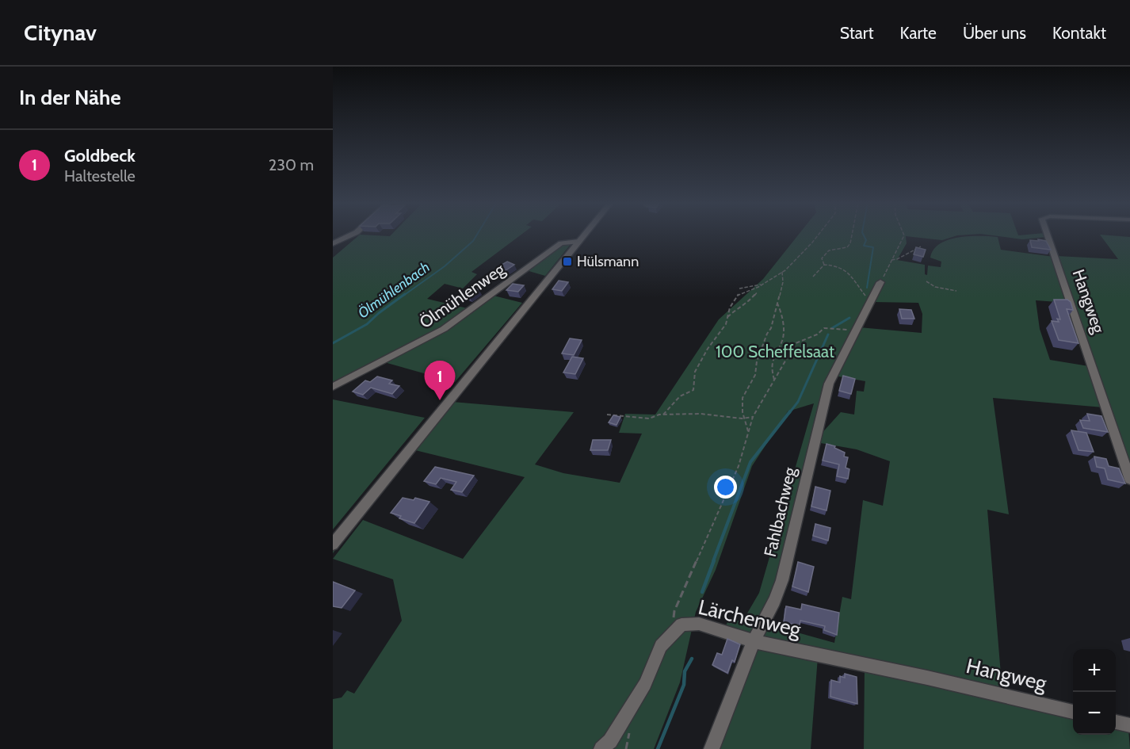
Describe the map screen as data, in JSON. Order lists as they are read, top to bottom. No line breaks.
{"streets":{"street":["Ölmühlenweg","Hangweg","Fahlbachweg","Lärchenweg"]},"crossings":[["Hangweg","Lärchenweg"],["Fahlbachweg","Lärchenweg"]],"water":["Ölmühlenbach"],"parks":["100 Scheffelsaat"],"places":{"transit":["Hülsmann"]},"page":{"header":"Citynav","nav":["Start","Karte","Über uns","Kontakt"],"heading":"In der Nähe","list":[{"mark":"1","name":"Goldbeck","note":"Haltestelle","value":"230 m"}],"pins":"1","map_buttons":["+","−"]}}
